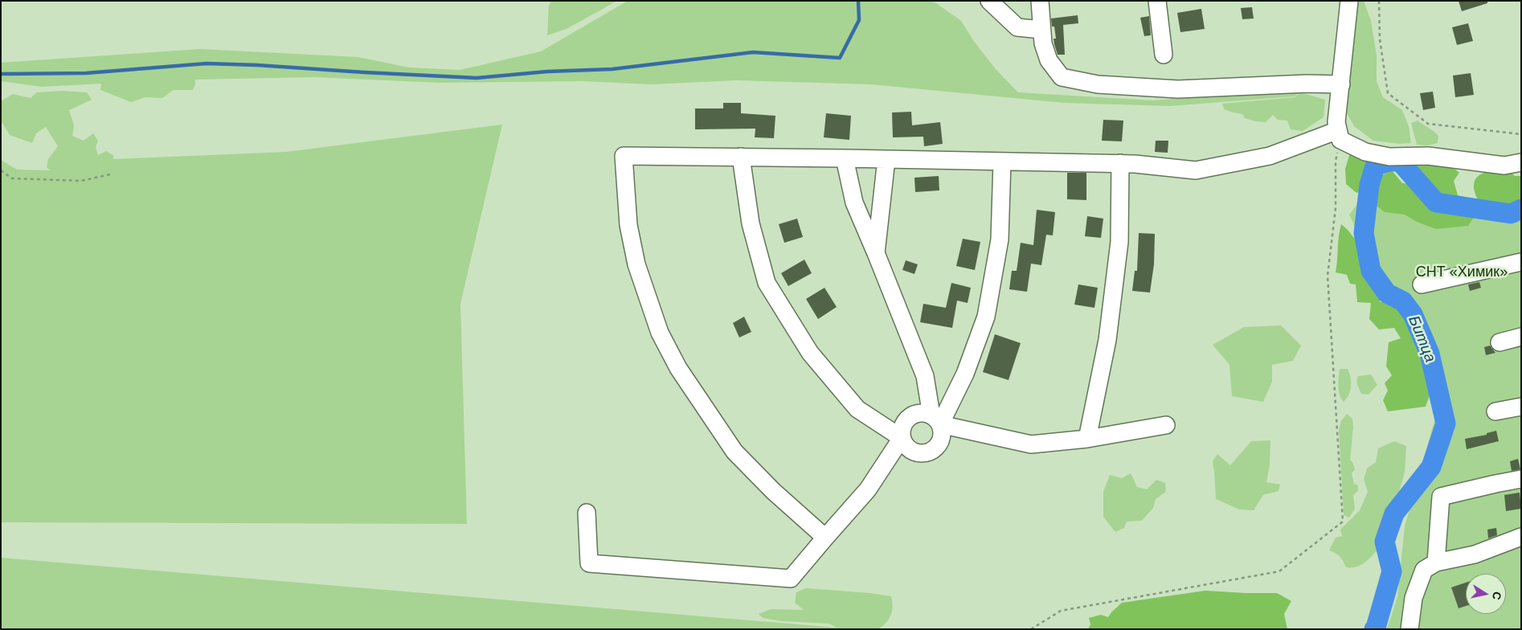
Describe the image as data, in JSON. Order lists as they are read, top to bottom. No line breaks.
{"water":["Битца"],"parks":["СНТ «Химик»"],"north":"right"}
